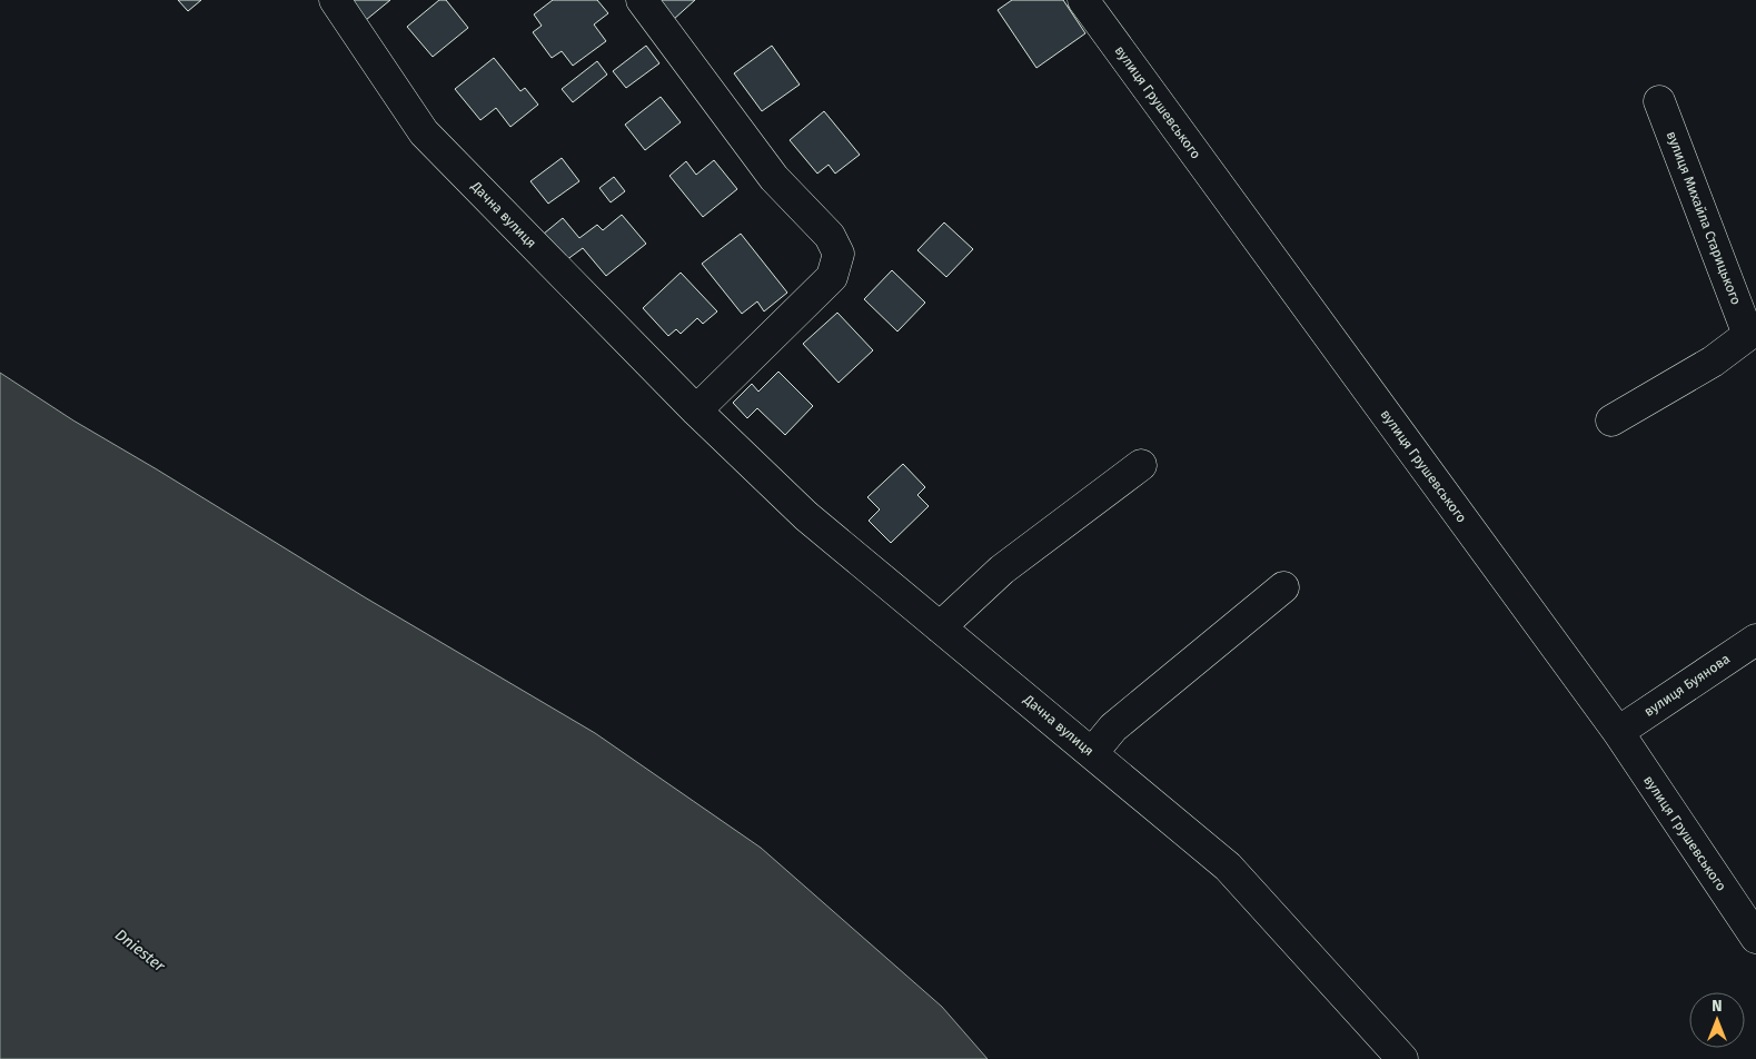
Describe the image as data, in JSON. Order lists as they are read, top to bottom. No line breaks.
{"streets":{"street":["вулиця Грушевського","Дачна вулиця","вулиця Михайла Старицького","вулиця Буянова"]},"crossings":[["вулиця Грушевського","вулиця Буянова"]],"water":["Dniester"],"north":"top"}
